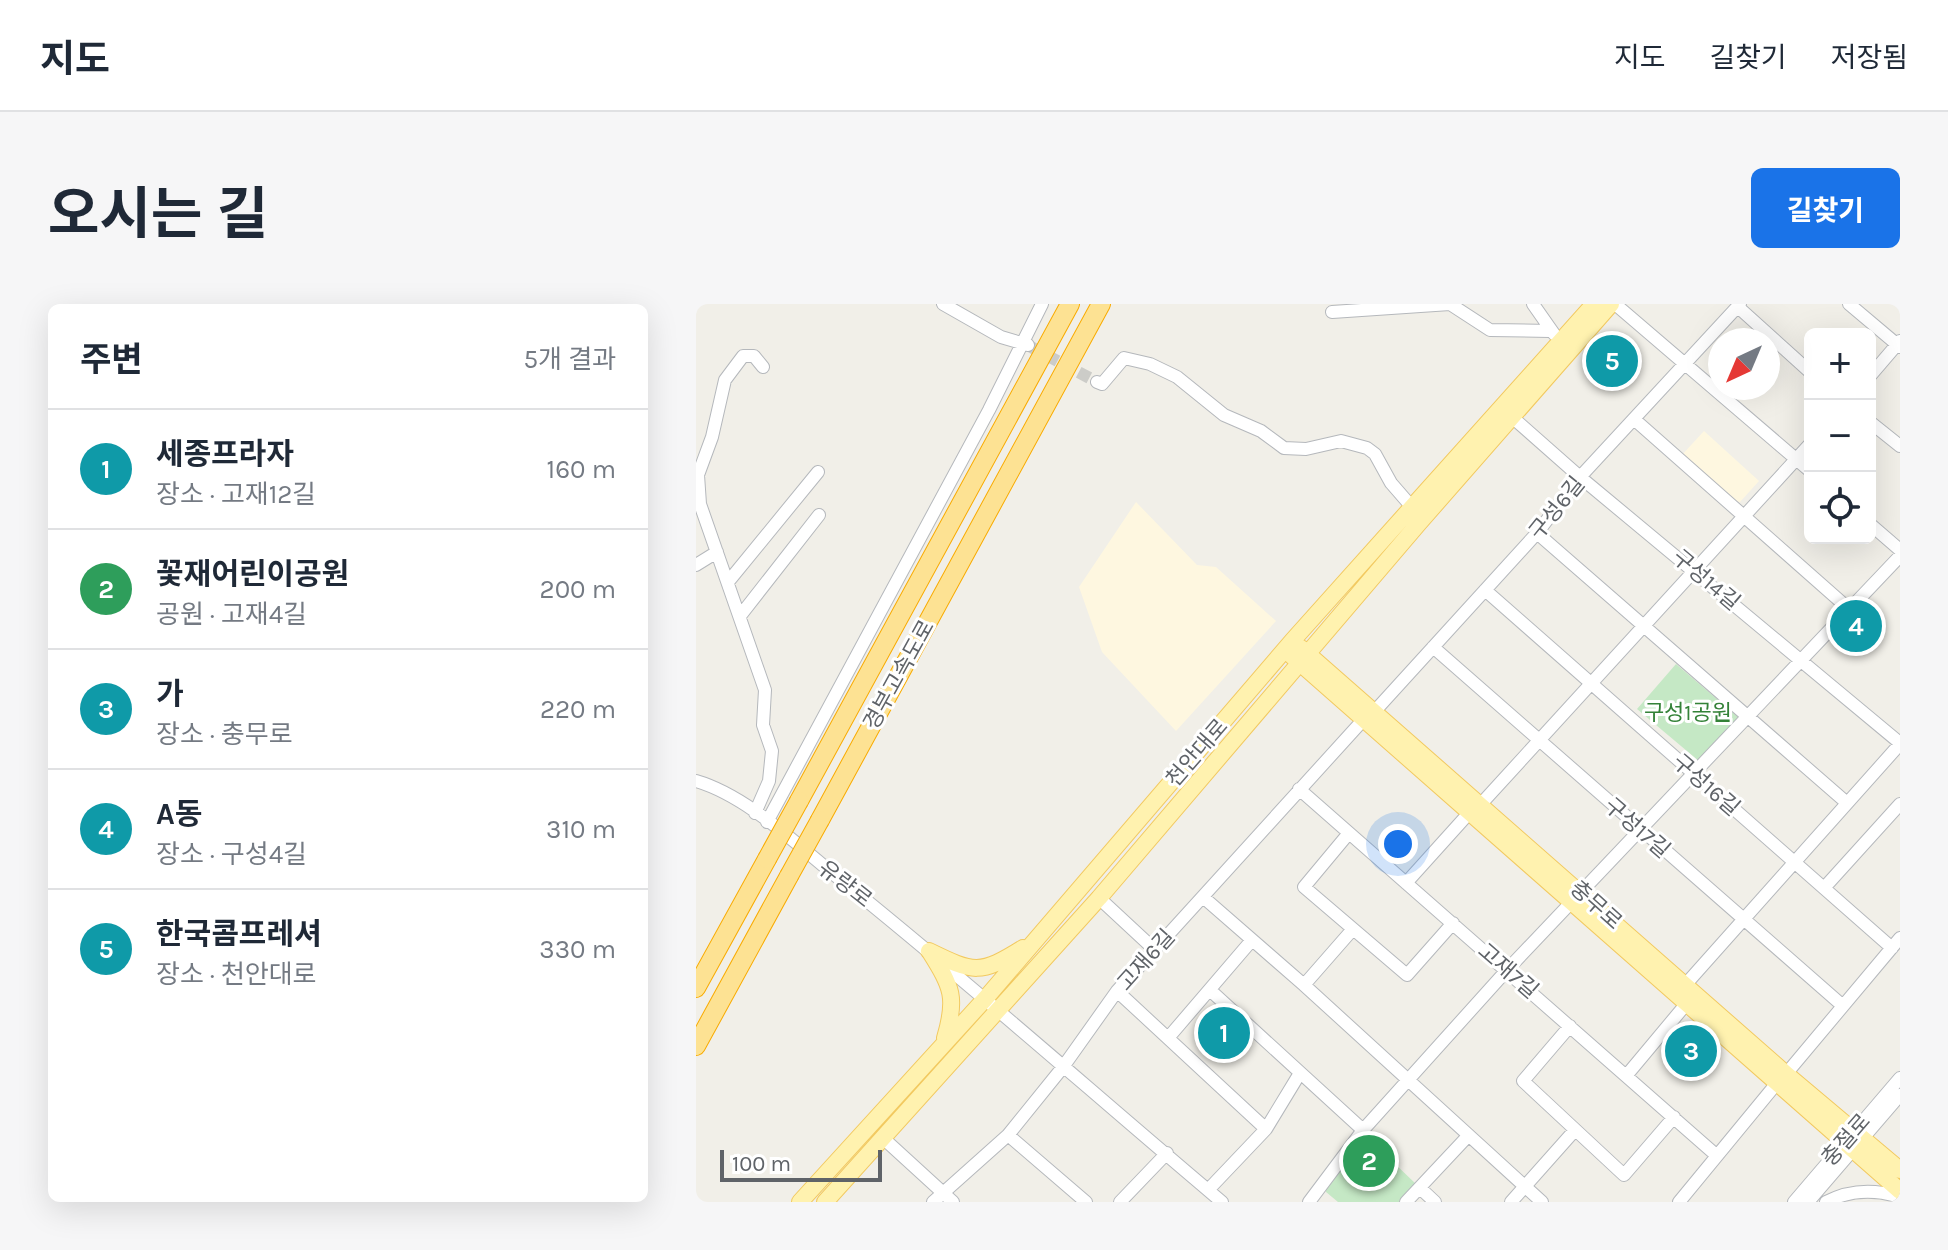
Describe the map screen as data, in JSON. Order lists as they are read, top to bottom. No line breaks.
{"streets":{"highway":["경부고속도로"],"main road":["천안대로","충무로"],"street":["구성6길","구성14길","구성16길","구성17길","유량로","고재6길","고재7길","충절로"]},"crossings":[["구성6길","구성14길"],["구성6길","구성16길"],["구성6길","구성17길"],["구성6길","충무로"],["구성6길","고재6길"],["구성14길","천안대로"],["천안대로","유량로"],["천안대로","충무로"],["유량로","고재6길"],["충무로","고재6길"],["충무로","충절로"],["고재6길","고재7길"]],"parks":["구성1공원"],"scale_bar":"100 m","north":"bottom left","page":{"header":"지도","nav":["지도","길찾기","저장됨"],"title":"오시는 길","buttons":"길찾기","heading":["주변","5개 결과"],"map_buttons":["+","−"],"pins":["5","4","1","3","2"],"list":[{"mark":"1","name":"세종프라자","note":"장소 · 고재12길","value":"160 m"},{"mark":"2","name":"꽃재어린이공원","note":"공원 · 고재4길","value":"200 m"},{"mark":"3","name":"가","note":"장소 · 충무로","value":"220 m"},{"mark":"4","name":"A동","note":"장소 · 구성4길","value":"310 m"},{"mark":"5","name":"한국콤프레셔","note":"장소 · 천안대로","value":"330 m"}],"scale":"100 m"}}
